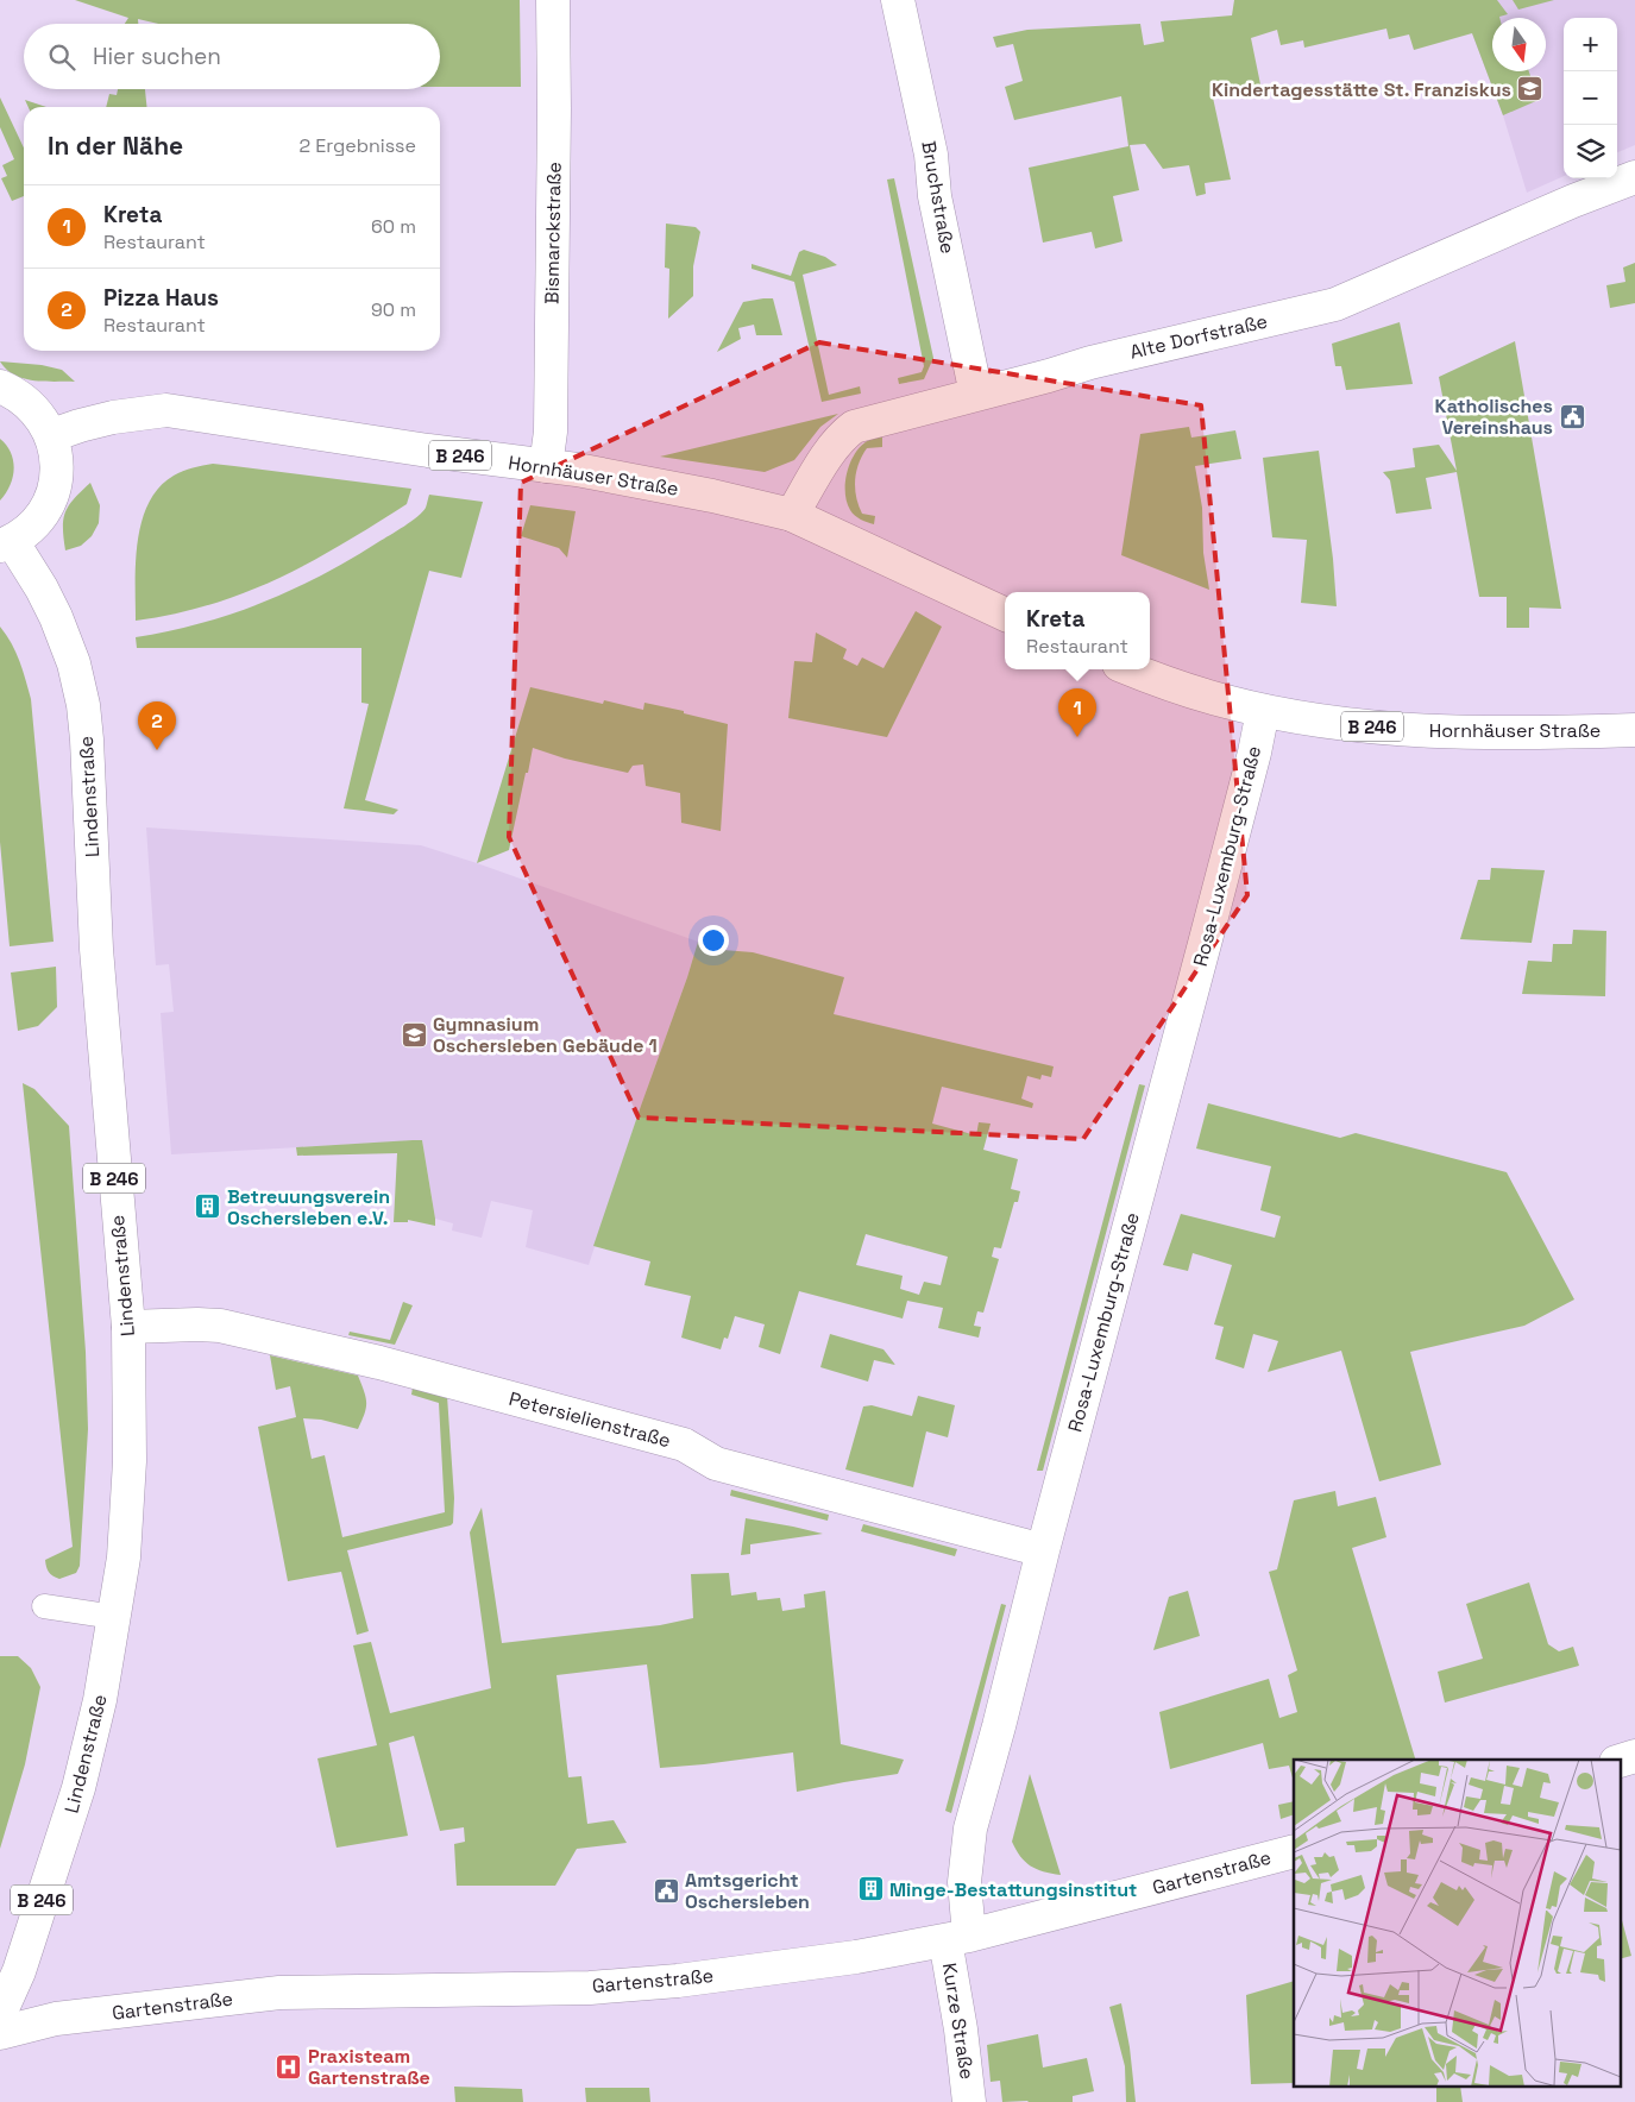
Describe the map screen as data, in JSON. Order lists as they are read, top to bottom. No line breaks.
{"streets":{"street":["Bruchstraße","Bismarckstraße","Alte Dorfstraße","B 246","Hornhäuser Straße","Lindenstraße","Rosa-Luxemburg-Straße","Petersielienstraße","Gartenstraße","Kurze Straße"]},"crossings":[["Bruchstraße","Alte Dorfstraße"],["Bismarckstraße","Hornhäuser Straße"],["Alte Dorfstraße","Hornhäuser Straße"],["Hornhäuser Straße","Rosa-Luxemburg-Straße"],["Lindenstraße","Petersielienstraße"],["Rosa-Luxemburg-Straße","Petersielienstraße"],["Rosa-Luxemburg-Straße","Gartenstraße"],["Rosa-Luxemburg-Straße","Kurze Straße"],["Gartenstraße","Kurze Straße"]],"places":{"school or university":["Kindertagesstätte St. Franziskus","Gymnasium Oschersleben Gebäude 1"],"public building":["Katholisches Vereinshaus","Amtsgericht Oschersleben"],"building":["Betreuungsverein Oschersleben e.V.","Minge-Bestattungsinstitut"],"hospital":["Praxisteam Gartenstraße"]},"north":"bottom","page":{"map_buttons":["+","−"],"search":"Hier suchen","heading":["In der Nähe","2 Ergebnisse"],"list":[{"mark":"1","name":"Kreta","note":"Restaurant","value":"60 m"},{"mark":"2","name":"Pizza Haus","note":"Restaurant","value":"90 m"}],"popup":["Kreta","Restaurant"],"pins":["1","2"]}}
